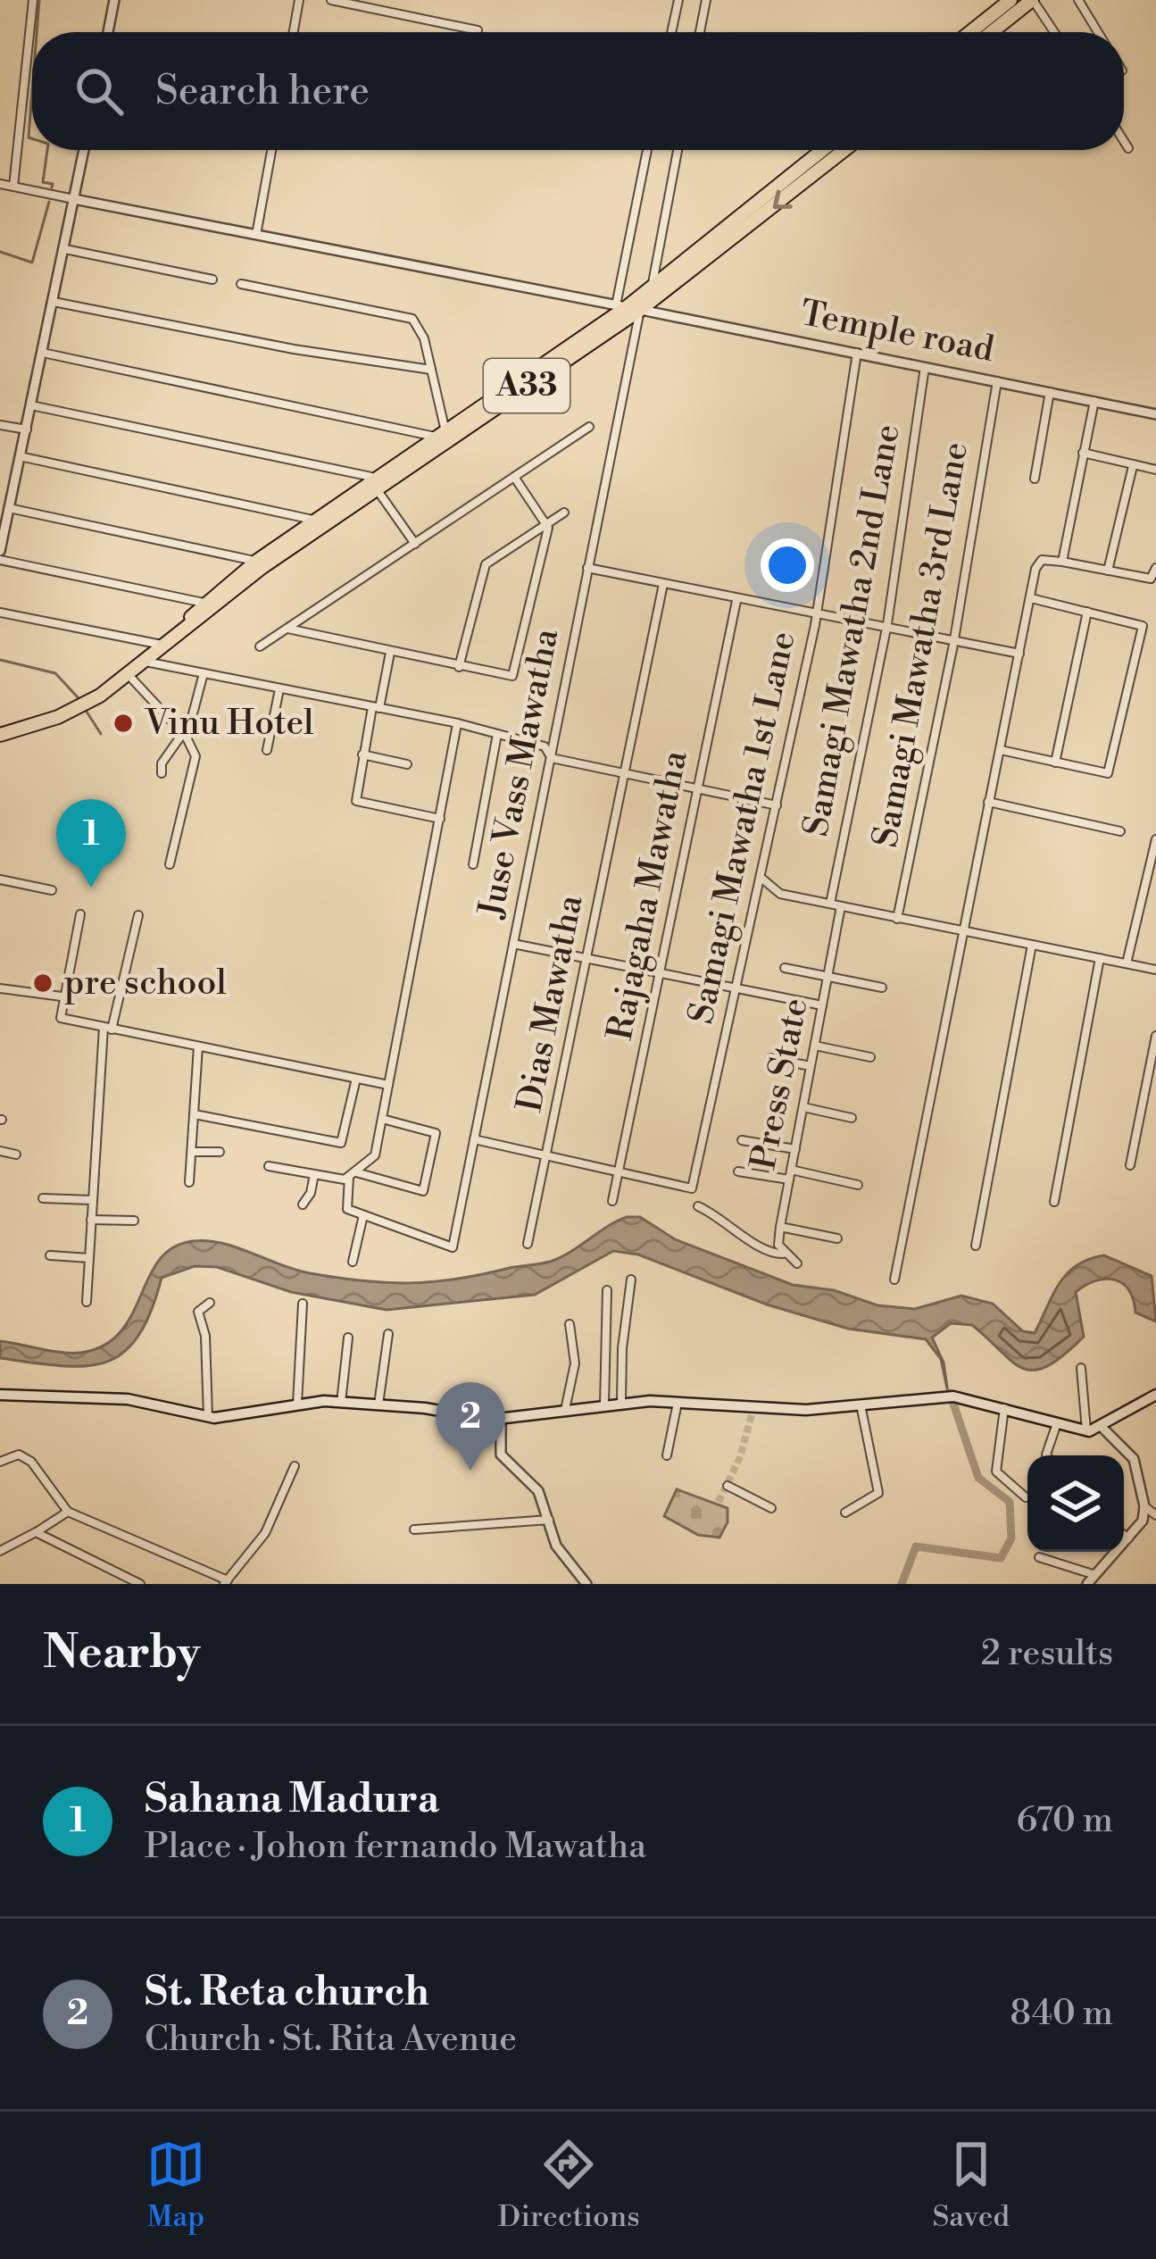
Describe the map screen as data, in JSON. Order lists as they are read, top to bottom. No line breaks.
{"streets":{"highway":["A33"],"street":["Temple road","Samagi Mawatha 2nd Lane","Samagi Mawatha 3rd Lane","Juse Vass Mawatha","Samagi Mawatha 1st Lane","Rajagaha Mawatha","Dias Mawatha","Press State"]},"crossings":[["Temple road","A33"],["Temple road","Samagi Mawatha 2nd Lane"],["Temple road","Samagi Mawatha 3rd Lane"],["Temple road","Juse Vass Mawatha"],["Temple road","Samagi Mawatha 1st Lane"],["A33","Juse Vass Mawatha"],["Samagi Mawatha 1st Lane","Rajagaha Mawatha"]],"places":["Vinu Hotel","pre school"],"page":{"search":"Search here","pins":["1","2"],"heading":["Nearby","2 results"],"list":[{"mark":"1","name":"Sahana Madura","note":"Place · Johon fernando Mawatha","value":"670 m"},{"mark":"2","name":"St. Reta church","note":"Church · St. Rita Avenue","value":"840 m"}],"nav":["Map","Directions","Saved"]}}
